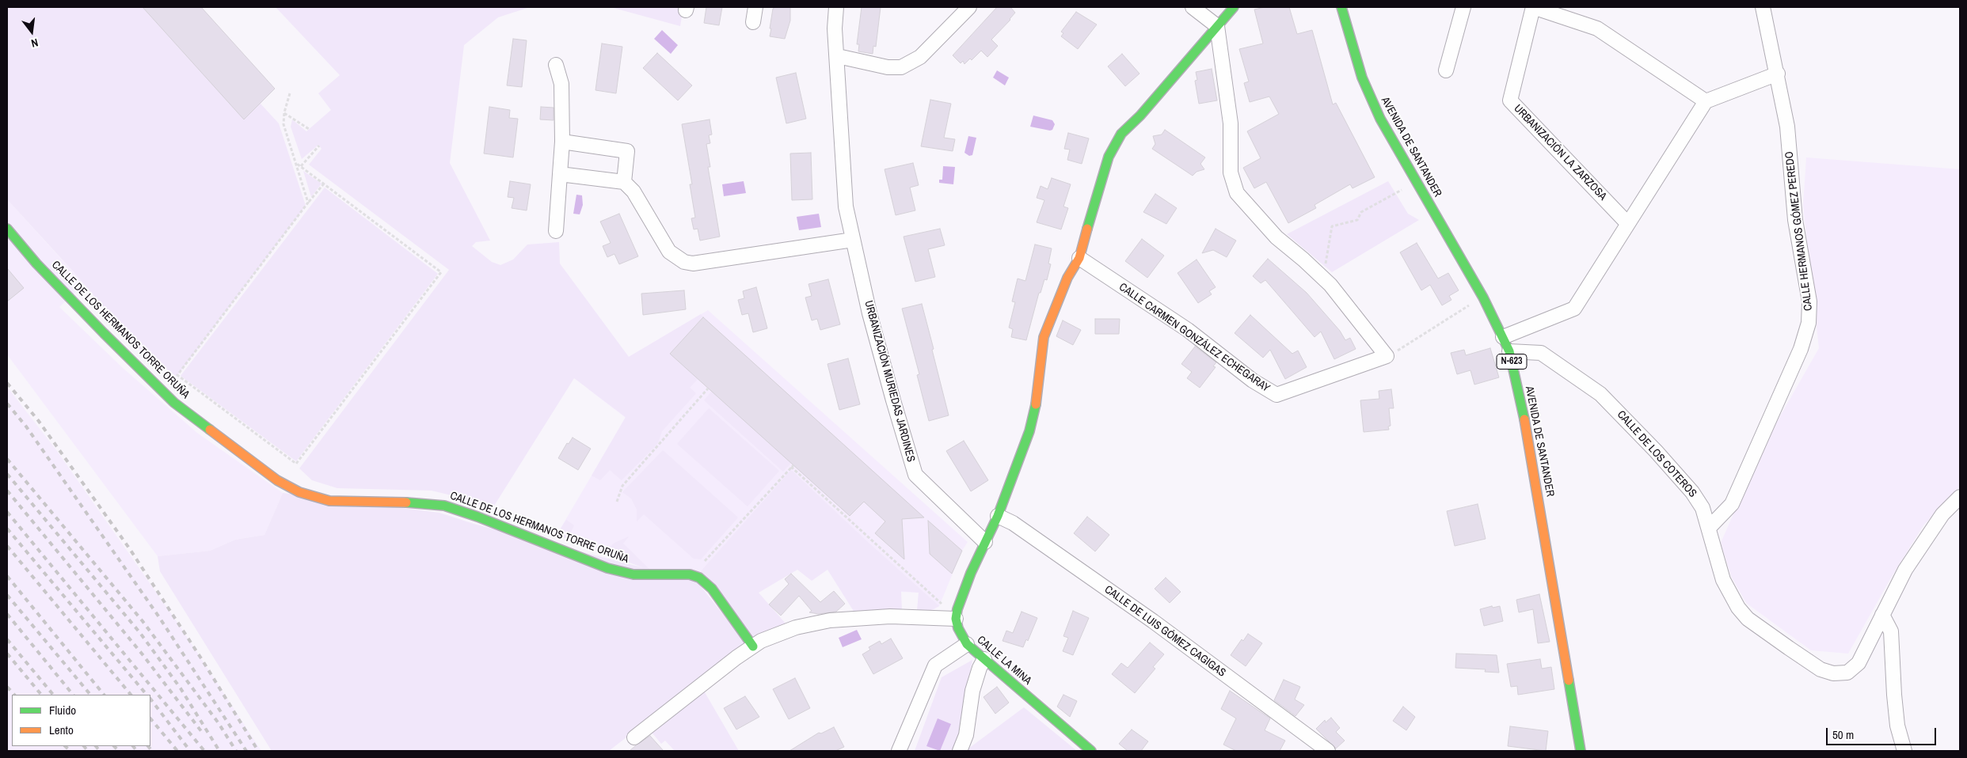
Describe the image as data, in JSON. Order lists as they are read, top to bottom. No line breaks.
{"streets":{"main road":["AVENIDA DE SANTANDER","CALLE DE LOS HERMANOS TORRE ORUÑA","N-623","CALLE LA MINA"],"street":["URBANIZACIÓN LA ZARZOSA","CALLE HERMANOS GÓMEZ PEREDO","CALLE CARMEN GONZÁLEZ ECHEGARAY","URBANIZACIÓN MURIEDAS JARDINES","CALLE DE LOS COTEROS","CALLE DE LUIS GÓMEZ CAGIGAS"]},"crossings":[["AVENIDA DE SANTANDER","CALLE DE LOS COTEROS"],["CALLE HERMANOS GÓMEZ PEREDO","CALLE DE LOS COTEROS"]],"legend":["Fluido","Lento"],"scale_bar":"50 m","north":"bottom"}
